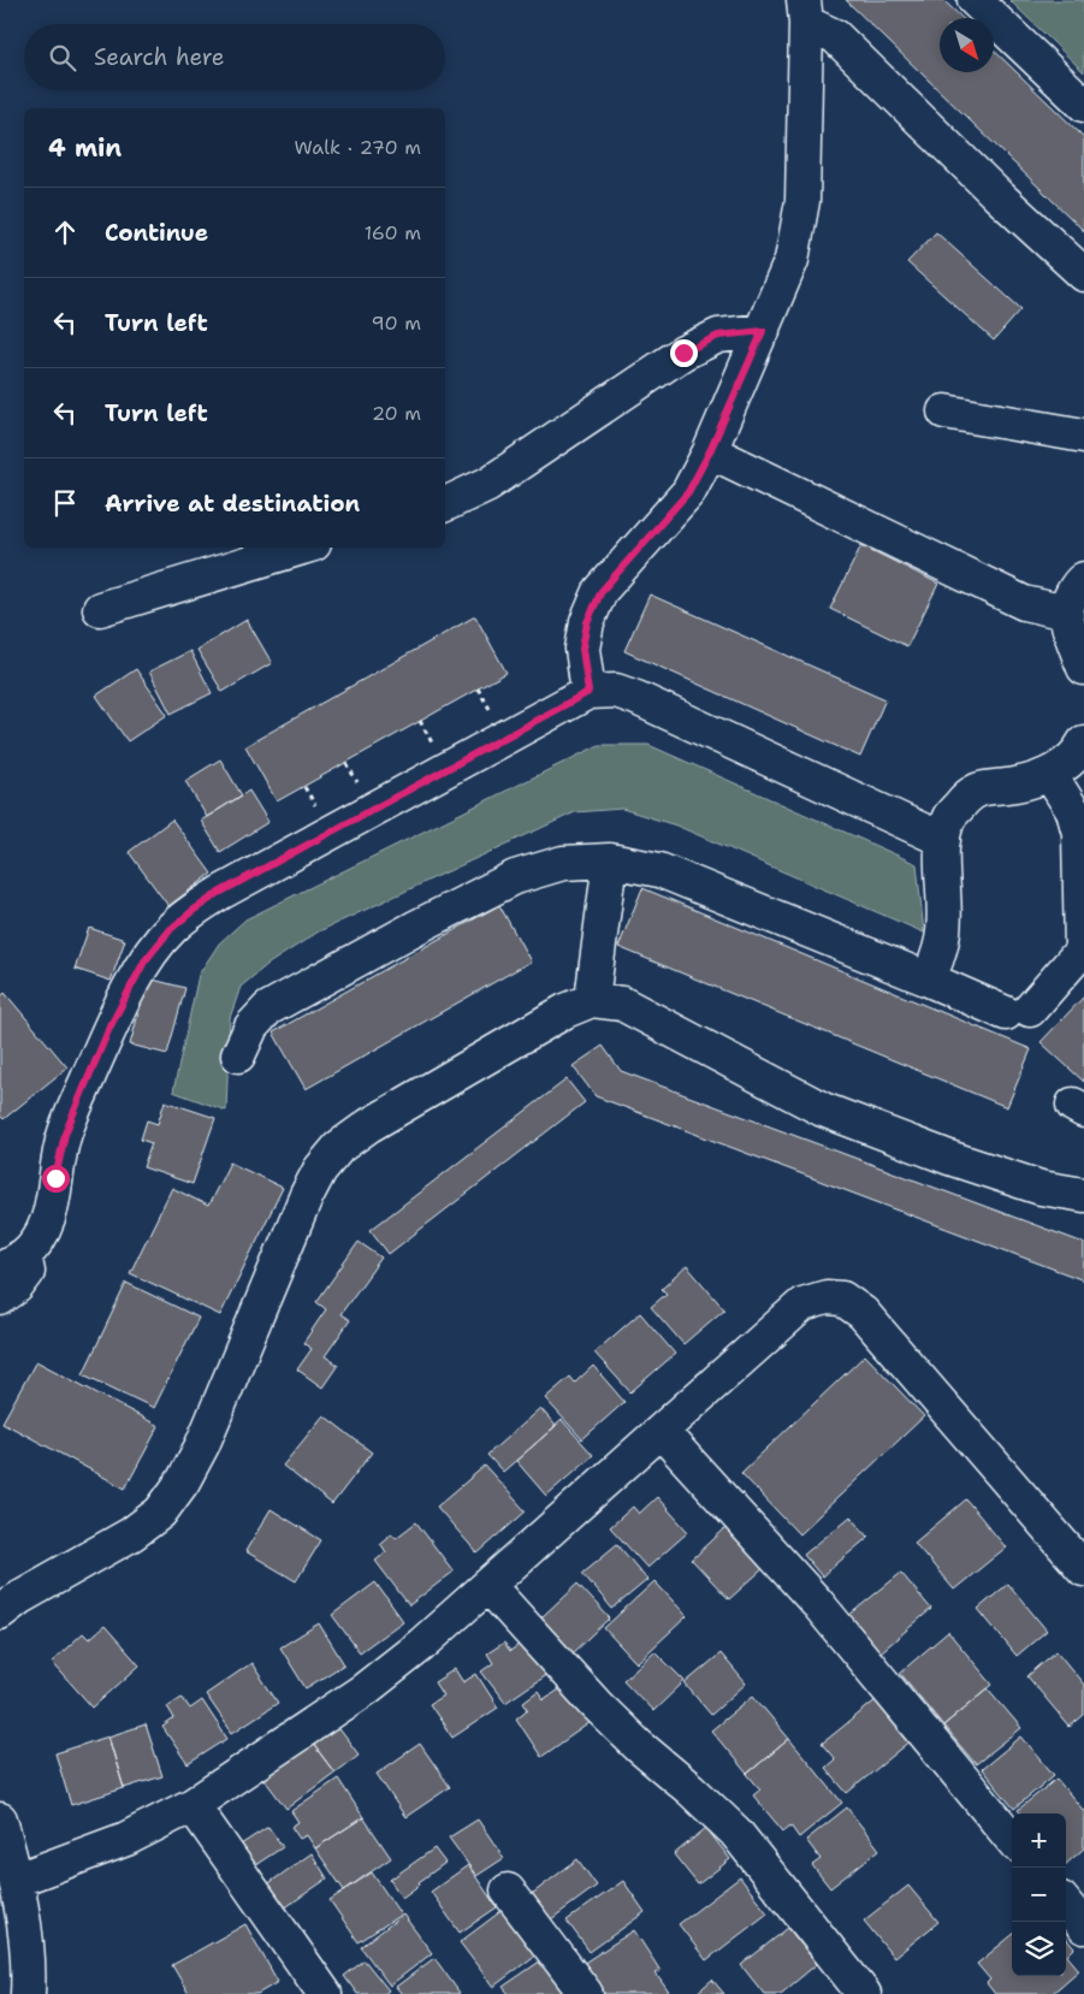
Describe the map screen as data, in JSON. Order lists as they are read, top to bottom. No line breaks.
{"north":"bottom right","page":{"search":"Search here","heading":["4 min","Walk · 270 m"],"list":[["Continue","160 m"],["Turn left","90 m"],["Turn left","20 m"],"Arrive at destination"],"map_buttons":["+","−"]}}
